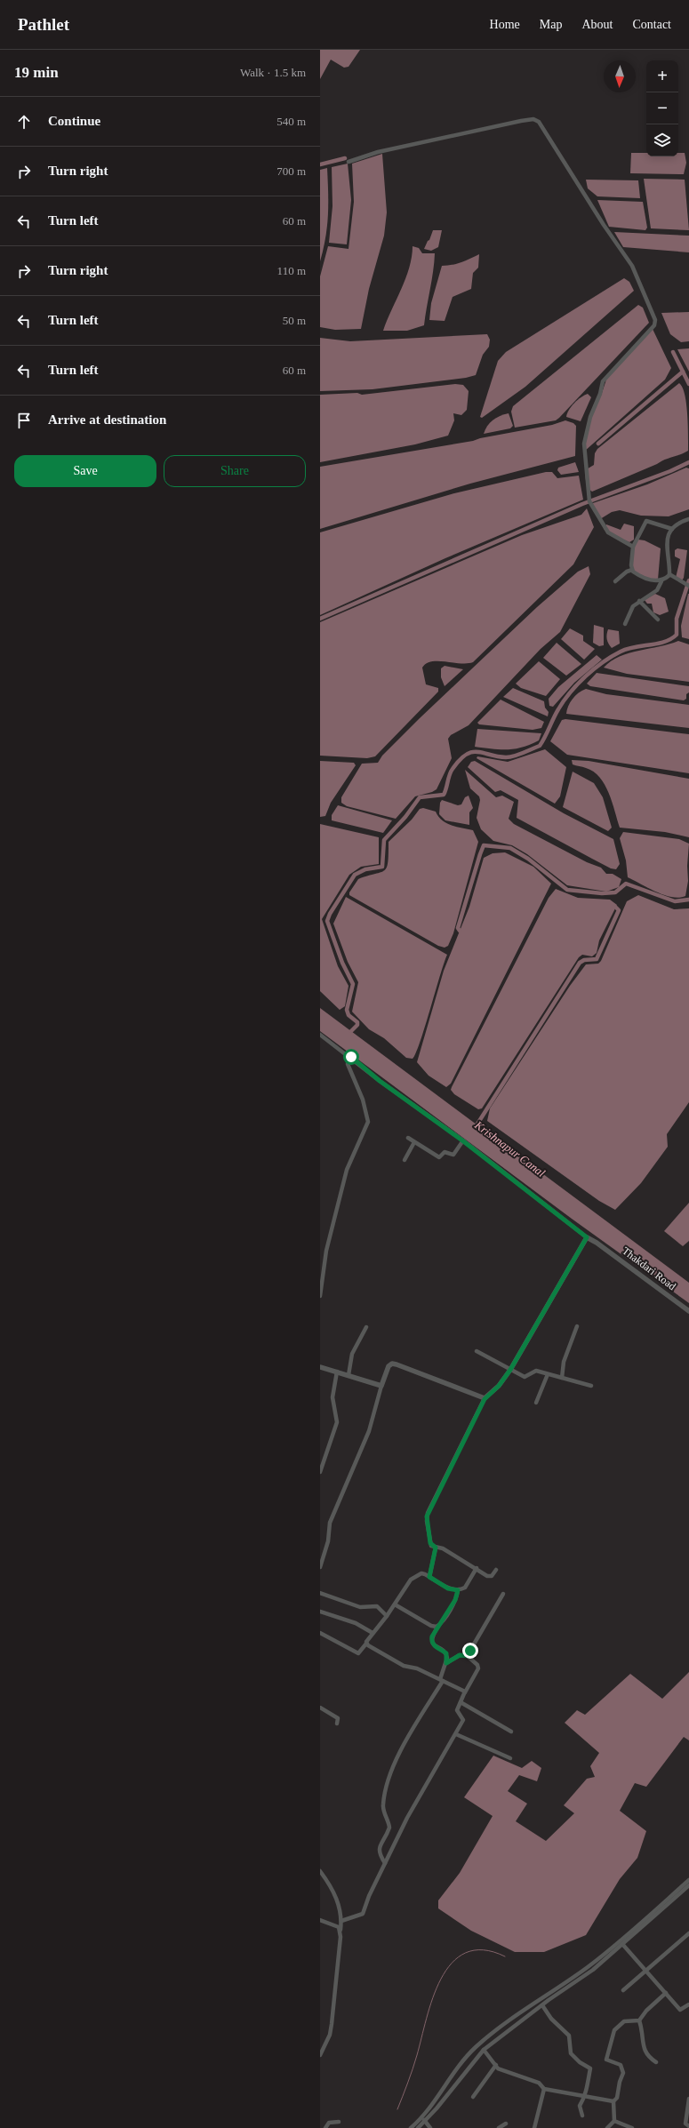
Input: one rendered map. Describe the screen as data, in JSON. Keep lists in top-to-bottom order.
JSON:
{
  "streets": {
    "street": ["Thakdari Road"]
  },
  "water": ["Krishnapur Canal"],
  "north": "bottom",
  "page": {
    "header": "Pathlet",
    "nav": [
      "Home",
      "Map",
      "About",
      "Contact"
    ],
    "heading": ["19 min", "Walk · 1.5 km"],
    "map_buttons": ["+", "−"],
    "list": [
      ["Continue", "540 m"],
      ["Turn right", "700 m"],
      ["Turn left", "60 m"],
      ["Turn right", "110 m"],
      ["Turn left", "50 m"],
      ["Turn left", "60 m"],
      "Arrive at destination"
    ],
    "buttons": ["Save", "Share"]
  }
}
